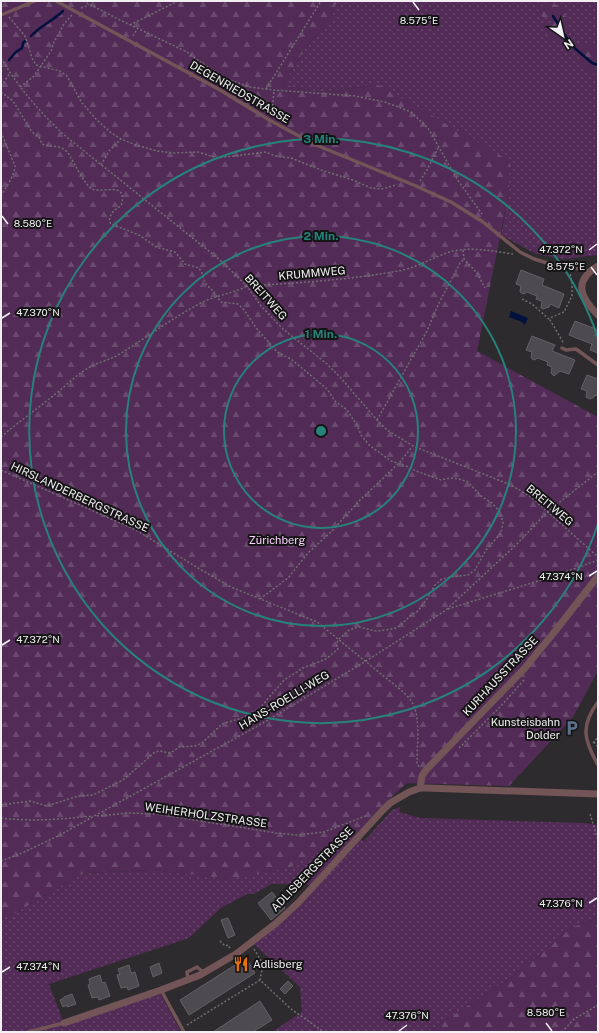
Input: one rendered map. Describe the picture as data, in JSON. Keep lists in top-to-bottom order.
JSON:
{
  "streets": {
    "street": ["KURHAUSSTRASSE", "ADLISBERGSTRASSE"],
    "lane": ["DEGENRIEDSTRASSE"],
    "path": [
      "KRUMMWEG",
      "BREITWEG",
      "HIRSLANDERBERGSTRASSE",
      "HANS-ROELLI-WEG",
      "WEIHERHOLZSTRASSE"
    ]
  },
  "crossings": [
    ["DEGENRIEDSTRASSE", "KRUMMWEG"],
    ["KRUMMWEG", "BREITWEG"],
    ["BREITWEG", "HANS-ROELLI-WEG"],
    ["HIRSLANDERBERGSTRASSE", "KURHAUSSTRASSE"],
    ["HIRSLANDERBERGSTRASSE", "HANS-ROELLI-WEG"],
    ["HANS-ROELLI-WEG", "WEIHERHOLZSTRASSE"],
    ["WEIHERHOLZSTRASSE", "ADLISBERGSTRASSE"]
  ],
  "parks": ["Zürichberg"],
  "places": {
    "parking": ["Kunsteisbahn Dolder"],
    "restaurant": ["Adlisberg"]
  },
  "north": "bottom right",
  "coordinates": [
    "8.575°E",
    "8.580°E",
    "47.372°N",
    "47.370°N",
    "47.374°N",
    "47.376°N"
  ],
  "rings": ["3 Min.", "2 Min.", "1 Min."]
}
